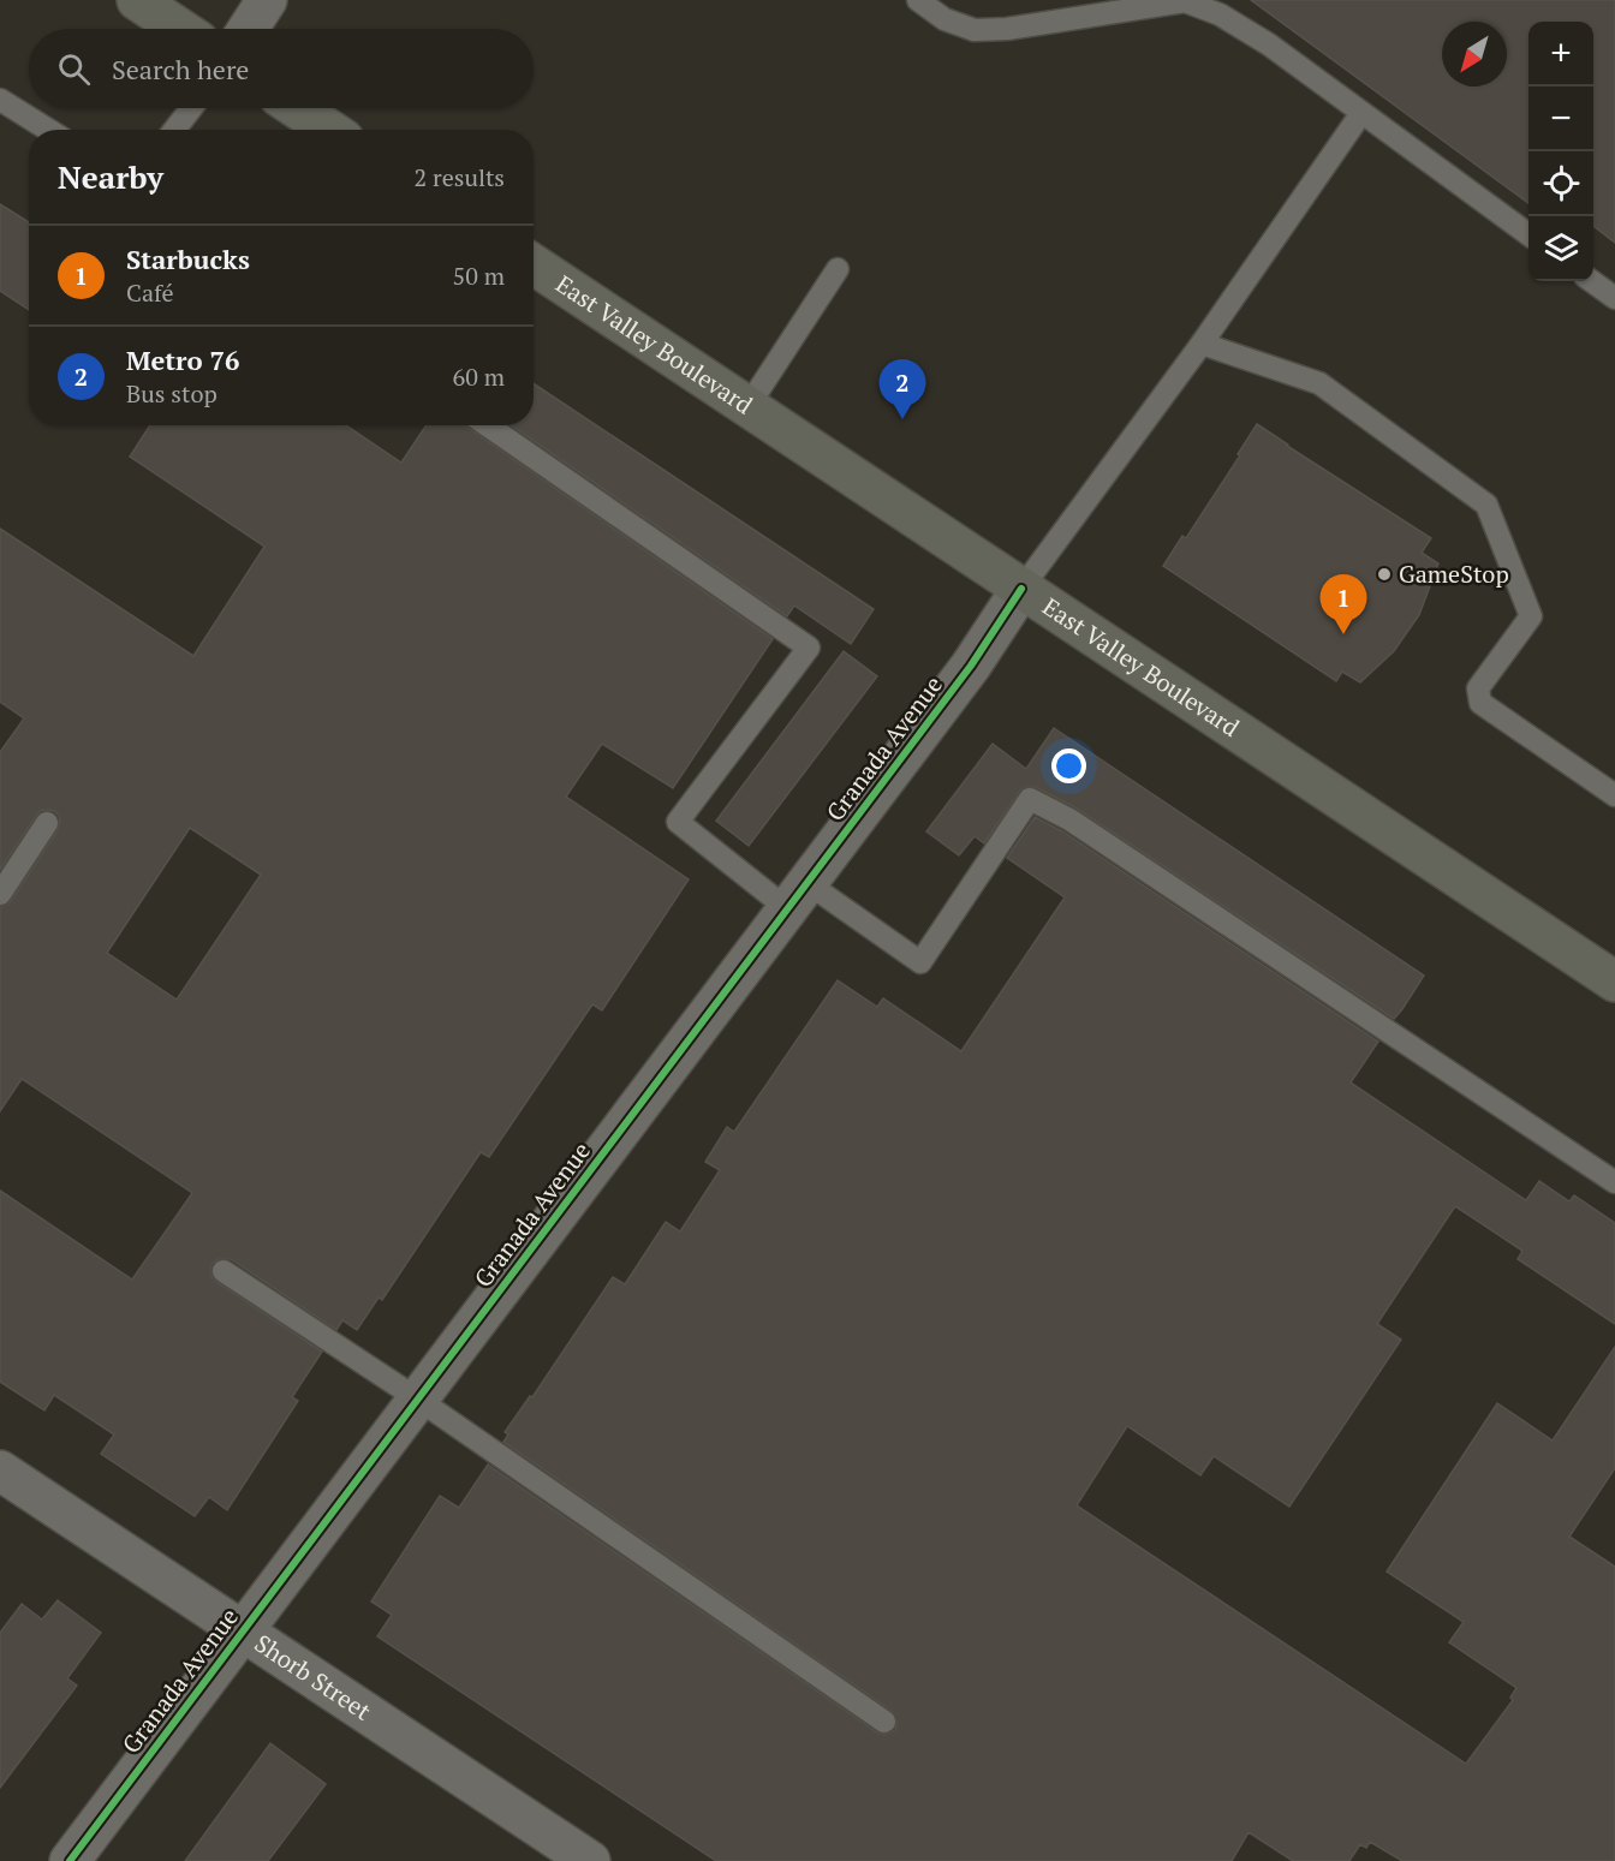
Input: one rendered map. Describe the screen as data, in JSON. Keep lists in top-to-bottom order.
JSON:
{
  "streets": {
    "main road": ["East Valley Boulevard"],
    "street": ["Granada Avenue", "Shorb Street"]
  },
  "crossings": [
    ["East Valley Boulevard", "Granada Avenue"],
    ["Granada Avenue", "Shorb Street"]
  ],
  "places": ["GameStop"],
  "north": "bottom left",
  "page": {
    "map_buttons": ["+", "−"],
    "search": "Search here",
    "heading": ["Nearby", "2 results"],
    "list": [
      {
        "mark": "1",
        "name": "Starbucks",
        "note": "Café",
        "value": "50 m"
      },
      {
        "mark": "2",
        "name": "Metro 76",
        "note": "Bus stop",
        "value": "60 m"
      }
    ],
    "pins": ["2", "1"]
  }
}
